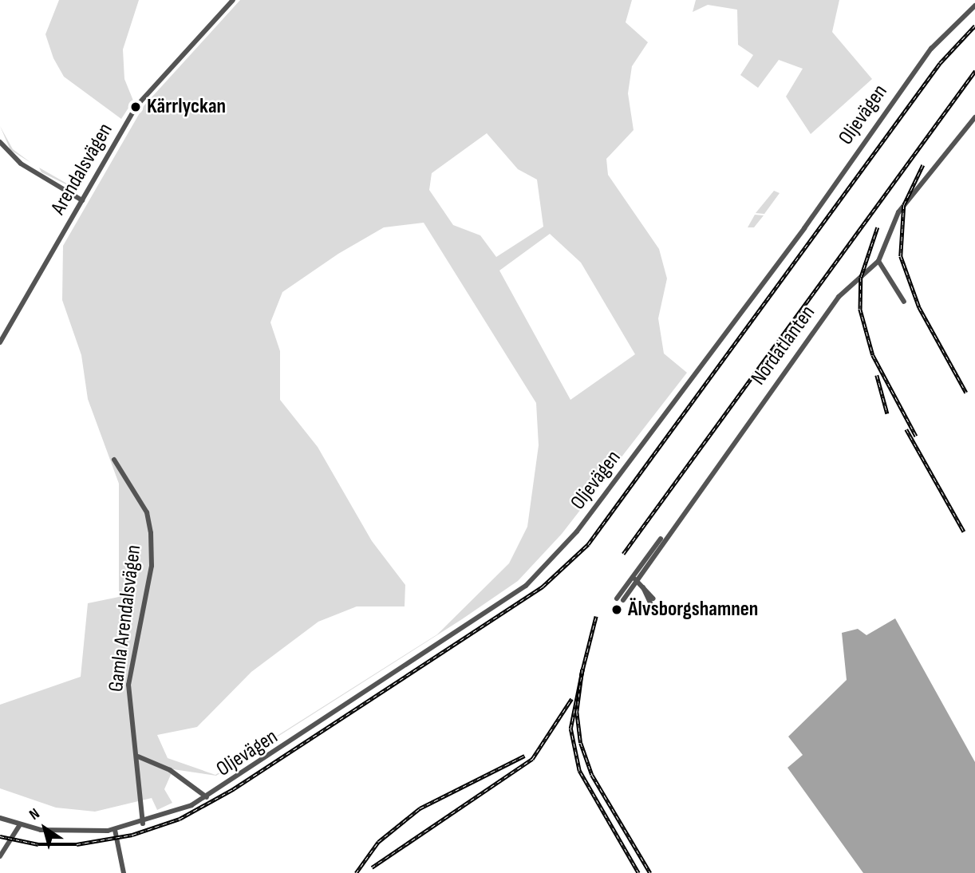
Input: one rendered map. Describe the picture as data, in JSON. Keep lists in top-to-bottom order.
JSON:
{
  "streets": {
    "street": [
      "Oljevägen",
      "Arendalsvägen",
      "Nordatlanten",
      "Gamla Arendalsvägen"
    ]
  },
  "crossings": [
    ["Oljevägen", "Gamla Arendalsvägen"]
  ],
  "places": ["Kärrlyckan", "Älvsborgshamnen"],
  "north": "top left"
}
